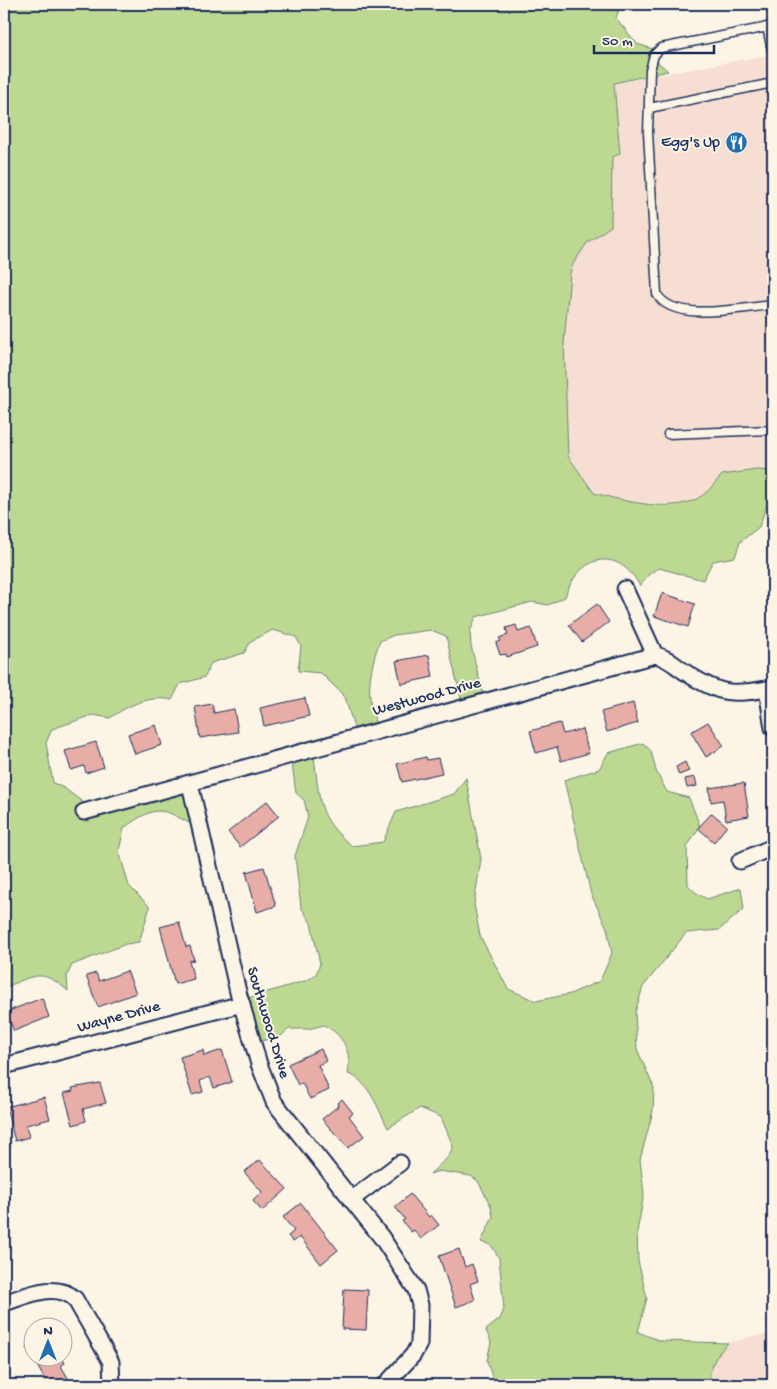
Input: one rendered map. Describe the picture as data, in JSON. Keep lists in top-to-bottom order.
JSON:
{
  "streets": {
    "street": ["Westwood Drive", "Wayne Drive", "Southwood Drive"]
  },
  "crossings": [
    ["Westwood Drive", "Southwood Drive"],
    ["Wayne Drive", "Southwood Drive"]
  ],
  "places": {
    "restaurant": ["Egg's Up"]
  },
  "scale_bar": "50 m",
  "north": "top"
}
